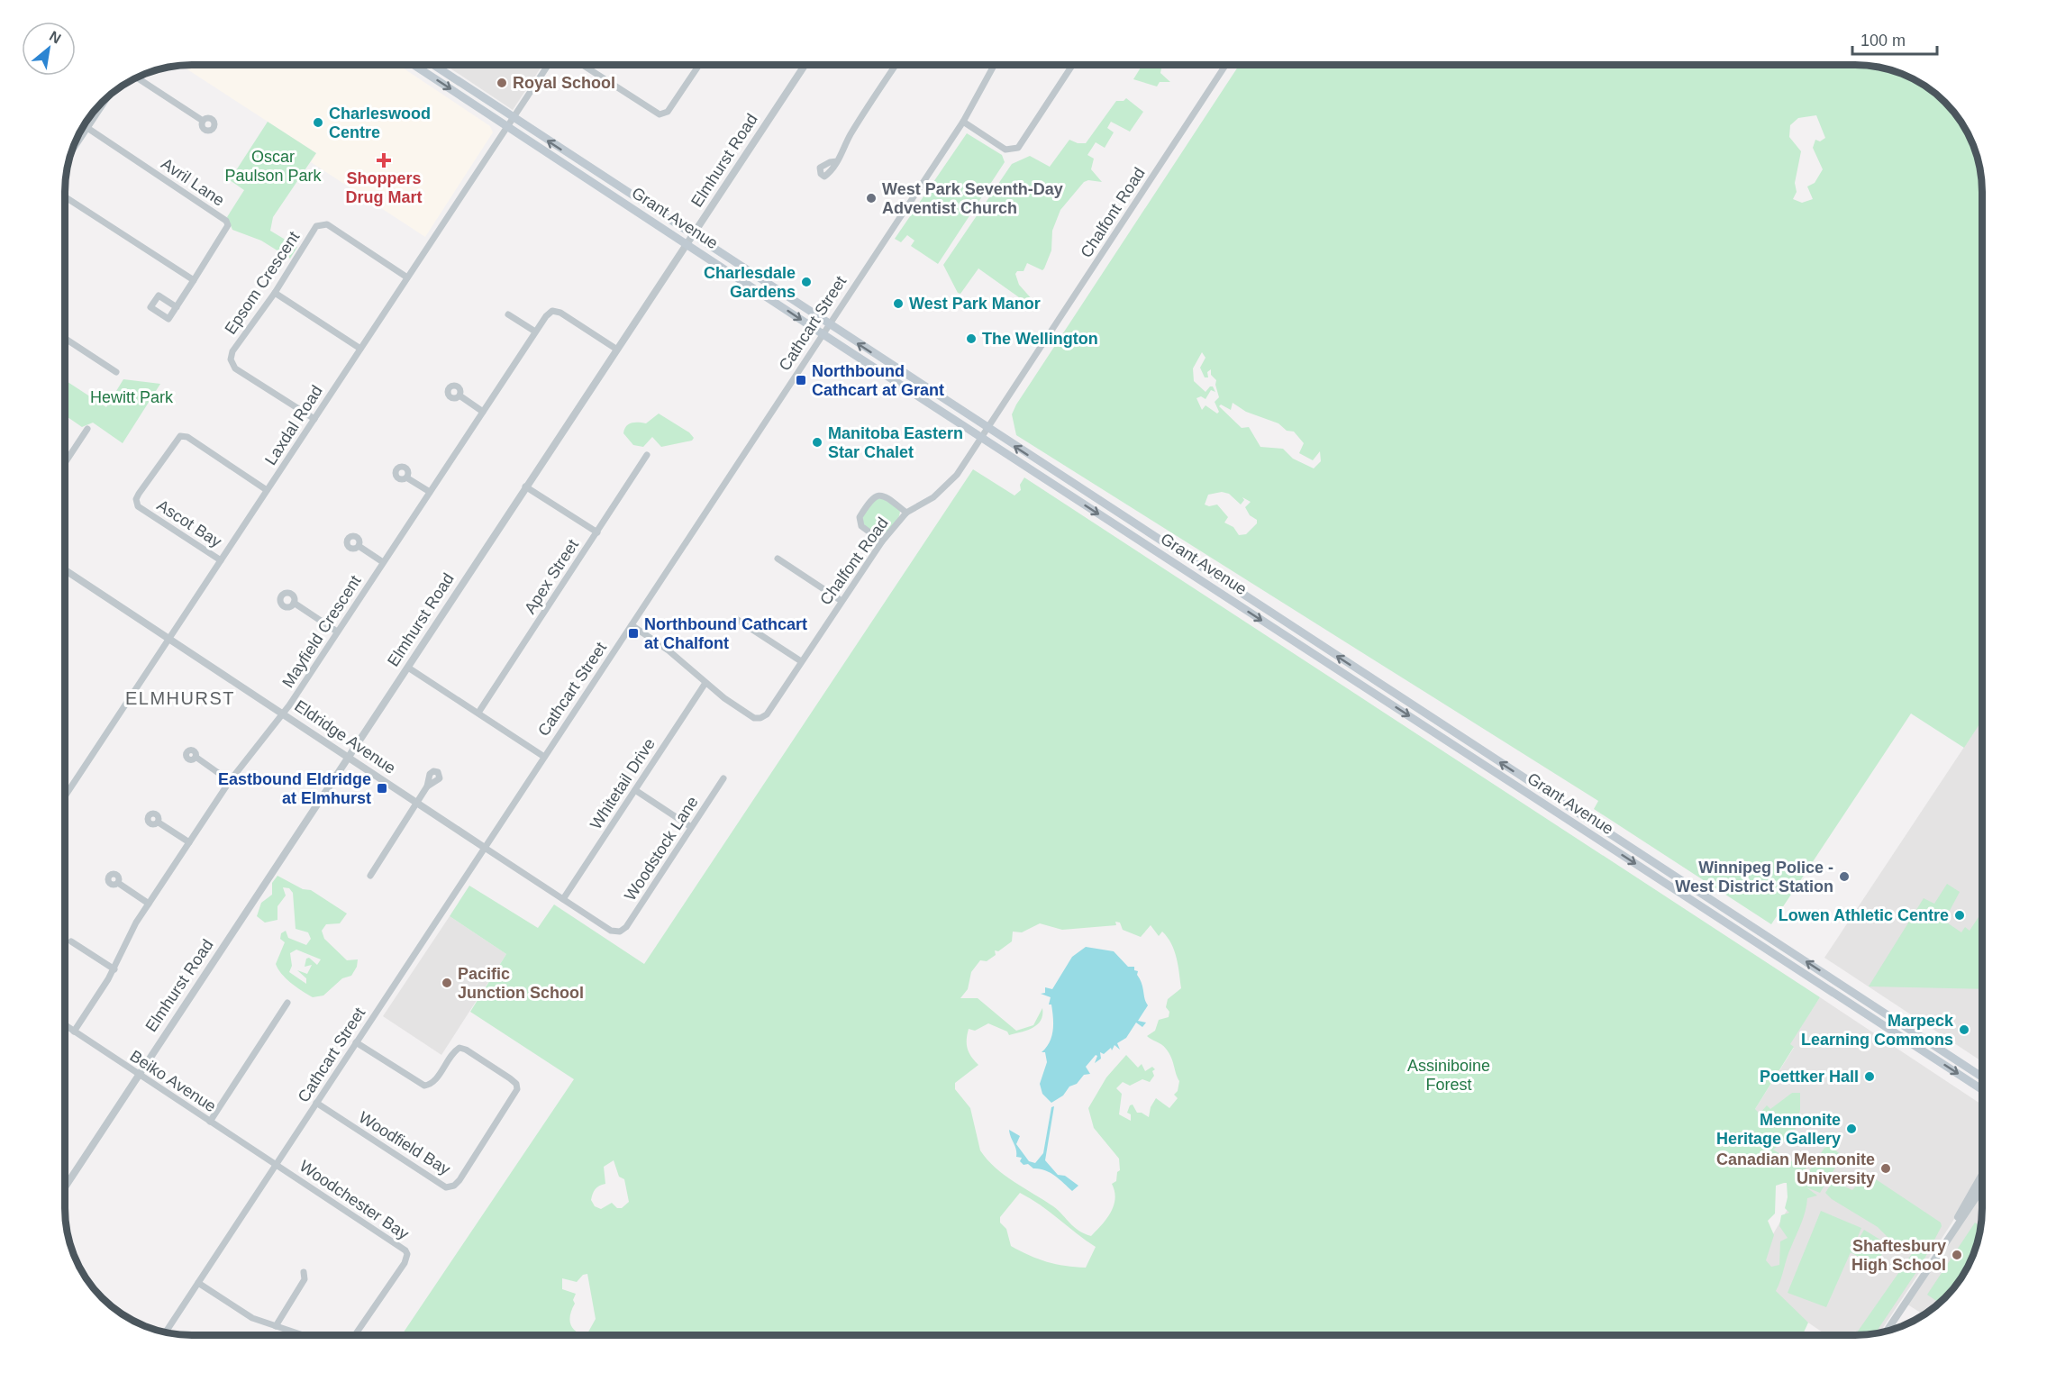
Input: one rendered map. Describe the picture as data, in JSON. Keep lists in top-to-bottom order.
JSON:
{
  "streets": {
    "main road": ["Grant Avenue"],
    "street": [
      "Elmhurst Road",
      "Avril Lane",
      "Chalfont Road",
      "Epsom Crescent",
      "Cathcart Street",
      "Laxdal Road",
      "Ascot Bay",
      "Apex Street",
      "Mayfield Crescent",
      "Eldridge Avenue",
      "Whitetail Drive",
      "Woodstock Lane",
      "Beiko Avenue",
      "Woodfield Bay",
      "Woodchester Bay"
    ]
  },
  "crossings": [
    ["Elmhurst Road", "Grant Avenue"],
    ["Elmhurst Road", "Mayfield Crescent"],
    ["Elmhurst Road", "Eldridge Avenue"],
    ["Elmhurst Road", "Beiko Avenue"],
    ["Chalfont Road", "Grant Avenue"],
    ["Chalfont Road", "Cathcart Street"],
    ["Chalfont Road", "Whitetail Drive"],
    ["Grant Avenue", "Cathcart Street"],
    ["Grant Avenue", "Laxdal Road"],
    ["Epsom Crescent", "Laxdal Road"],
    ["Cathcart Street", "Eldridge Avenue"],
    ["Cathcart Street", "Beiko Avenue"],
    ["Cathcart Street", "Woodfield Bay"],
    ["Cathcart Street", "Woodchester Bay"],
    ["Laxdal Road", "Ascot Bay"],
    ["Laxdal Road", "Eldridge Avenue"],
    ["Mayfield Crescent", "Eldridge Avenue"],
    ["Mayfield Crescent", "Beiko Avenue"],
    ["Eldridge Avenue", "Whitetail Drive"],
    ["Eldridge Avenue", "Woodstock Lane"],
    ["Beiko Avenue", "Woodchester Bay"]
  ],
  "districts": ["ELMHURST"],
  "parks": ["Oscar Paulson Park", "Hewitt Park", "Assiniboine Forest"],
  "places": {
    "other": [
      "Royal School",
      "Charleswood Centre",
      "West Park Seventh-Day Adventist Church",
      "Charlesdale Gardens",
      "West Park Manor",
      "The Wellington",
      "Manitoba Eastern Star Chalet",
      "Winnipeg Police - West District Station",
      "Lowen Athletic Centre",
      "Pacific Junction School",
      "Marpeck Learning Commons",
      "Poettker Hall",
      "Mennonite Heritage Gallery",
      "Canadian Mennonite University",
      "Shaftesbury High School"
    ],
    "health": ["Shoppers Drug Mart"],
    "transit": ["Northbound Cathcart at Grant", "Northbound Cathcart at Chalfont", "Eastbound Eldridge at Elmhurst"]
  },
  "scale_bar": "100 m",
  "north": "top right"
}
